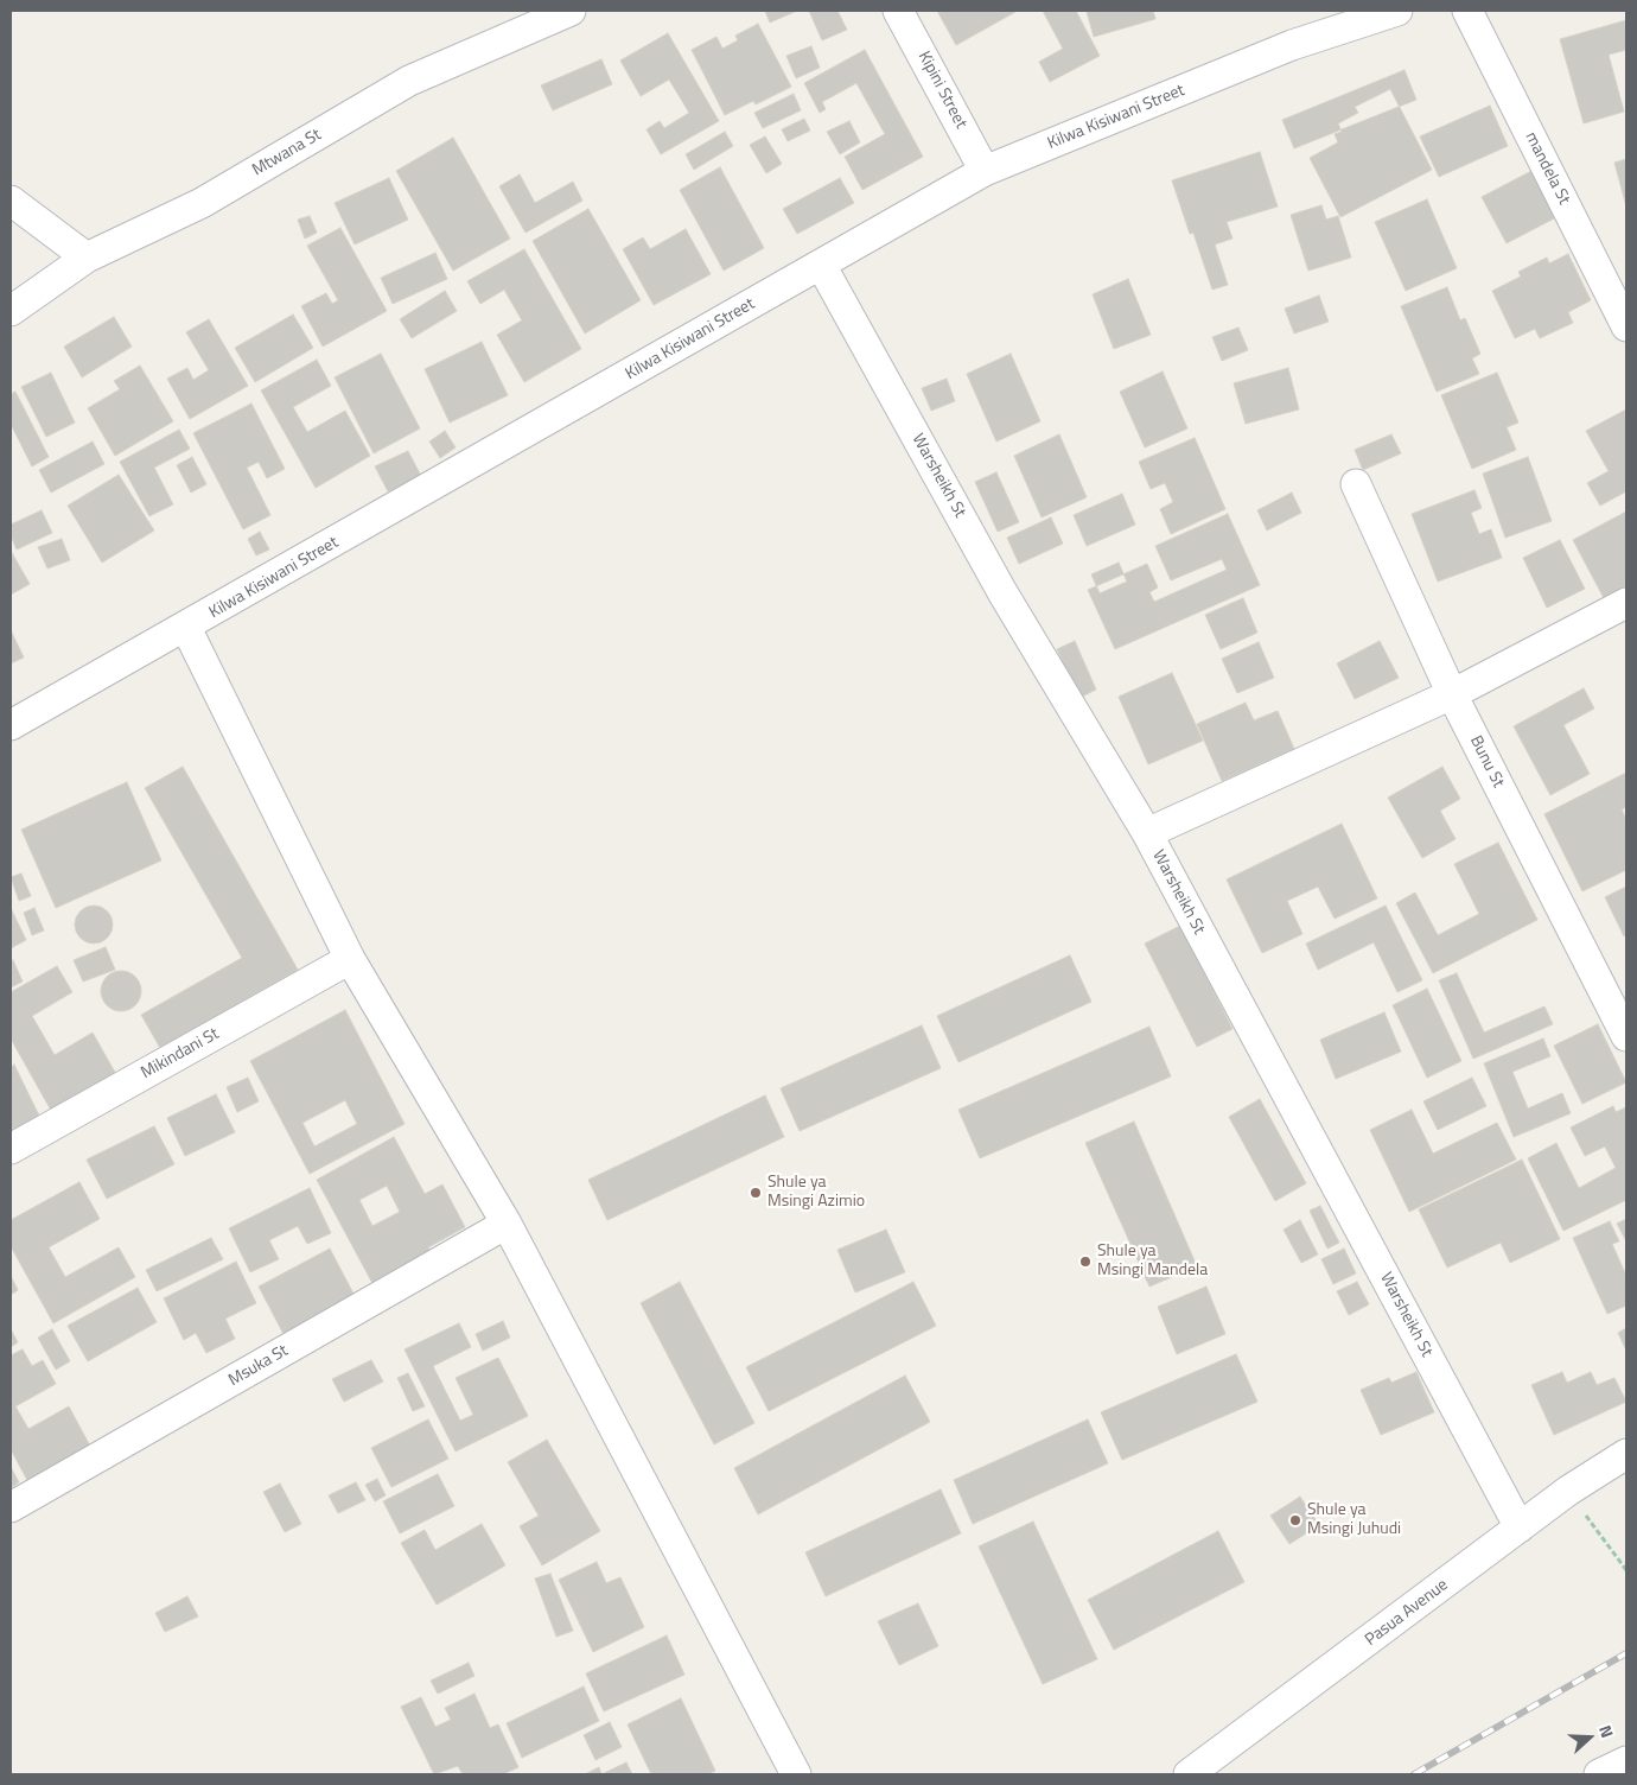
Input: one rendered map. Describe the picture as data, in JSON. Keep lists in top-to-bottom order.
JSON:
{
  "streets": {
    "street": [
      "Kipini Street",
      "Kilwa Kisiwani Street",
      "Mtwana St",
      "mandela St",
      "Warsheikh St",
      "Bunu St",
      "Mikindani St",
      "Msuka St",
      "Pasua Avenue"
    ]
  },
  "crossings": [
    ["Kipini Street", "Kilwa Kisiwani Street"],
    ["Kilwa Kisiwani Street", "Warsheikh St"],
    ["Warsheikh St", "Pasua Avenue"]
  ],
  "places": ["Shule ya Msingi Azimio", "Shule ya Msingi Mandela", "Shule ya Msingi Juhudi"],
  "north": "right"
}
